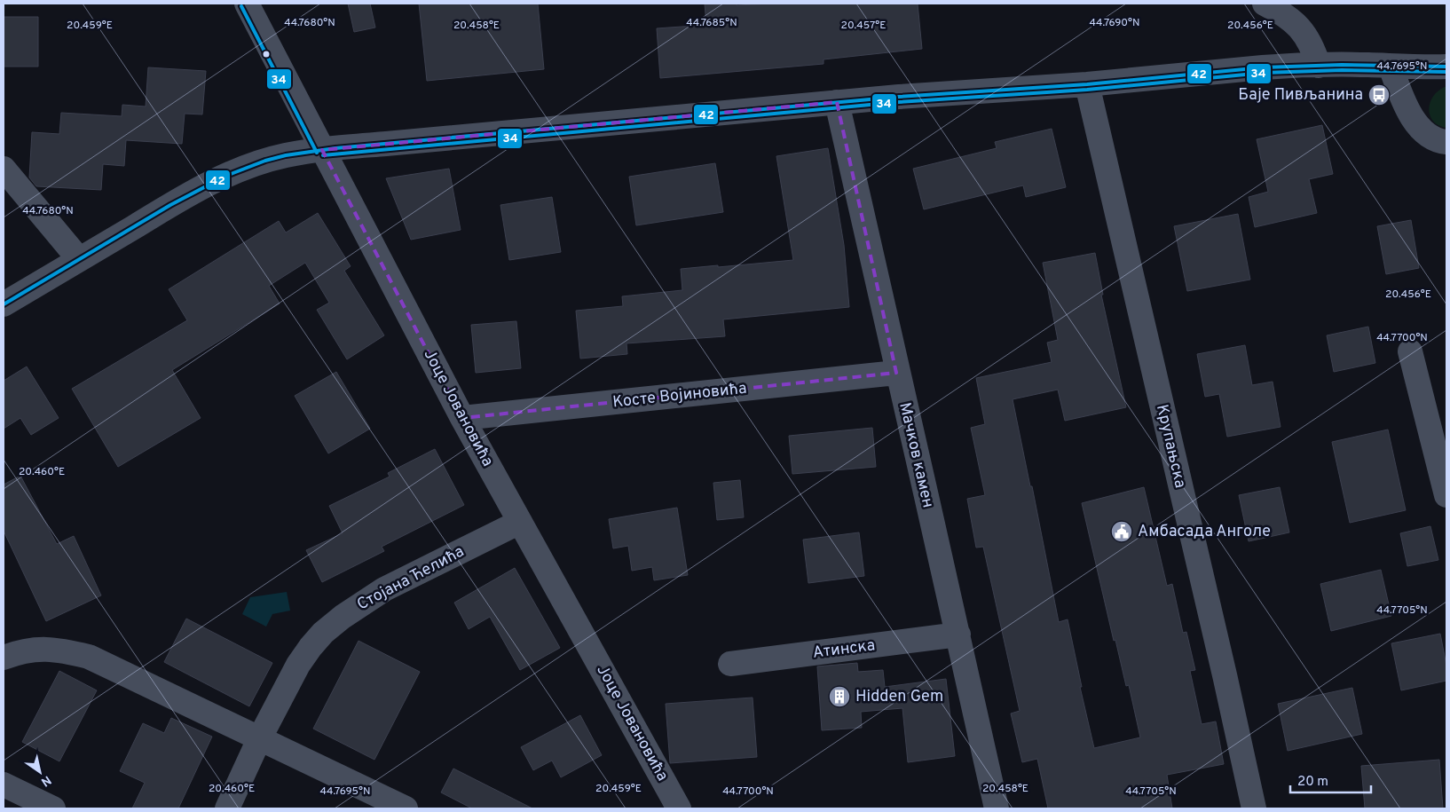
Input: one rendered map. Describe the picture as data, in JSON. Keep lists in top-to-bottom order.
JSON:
{
  "streets": {
    "street": [
      "Косте Војиновића",
      "Јоце Јовановића",
      "Крупањска",
      "Мачков камен",
      "Стојана Ћелића",
      "Атинска"
    ]
  },
  "crossings": [
    ["Косте Војиновића", "Јоце Јовановића"],
    ["Косте Војиновића", "Мачков камен"],
    ["Јоце Јовановића", "Стојана Ћелића"],
    ["Мачков камен", "Атинска"]
  ],
  "places": {
    "bus stop": ["Баје Пивљанина"],
    "public building": ["Амбасада Анголе"],
    "building": ["Hidden Gem"]
  },
  "lines": ["transit line 34", "transit line 42"],
  "scale_bar": "20 m",
  "north": "bottom right",
  "coordinates": [
    "44.7680°N",
    "44.7685°N",
    "44.7690°N",
    "20.459°E",
    "20.458°E",
    "20.457°E",
    "20.456°E",
    "44.7695°N",
    "44.7700°N",
    "20.460°E",
    "44.7705°N"
  ]
}
